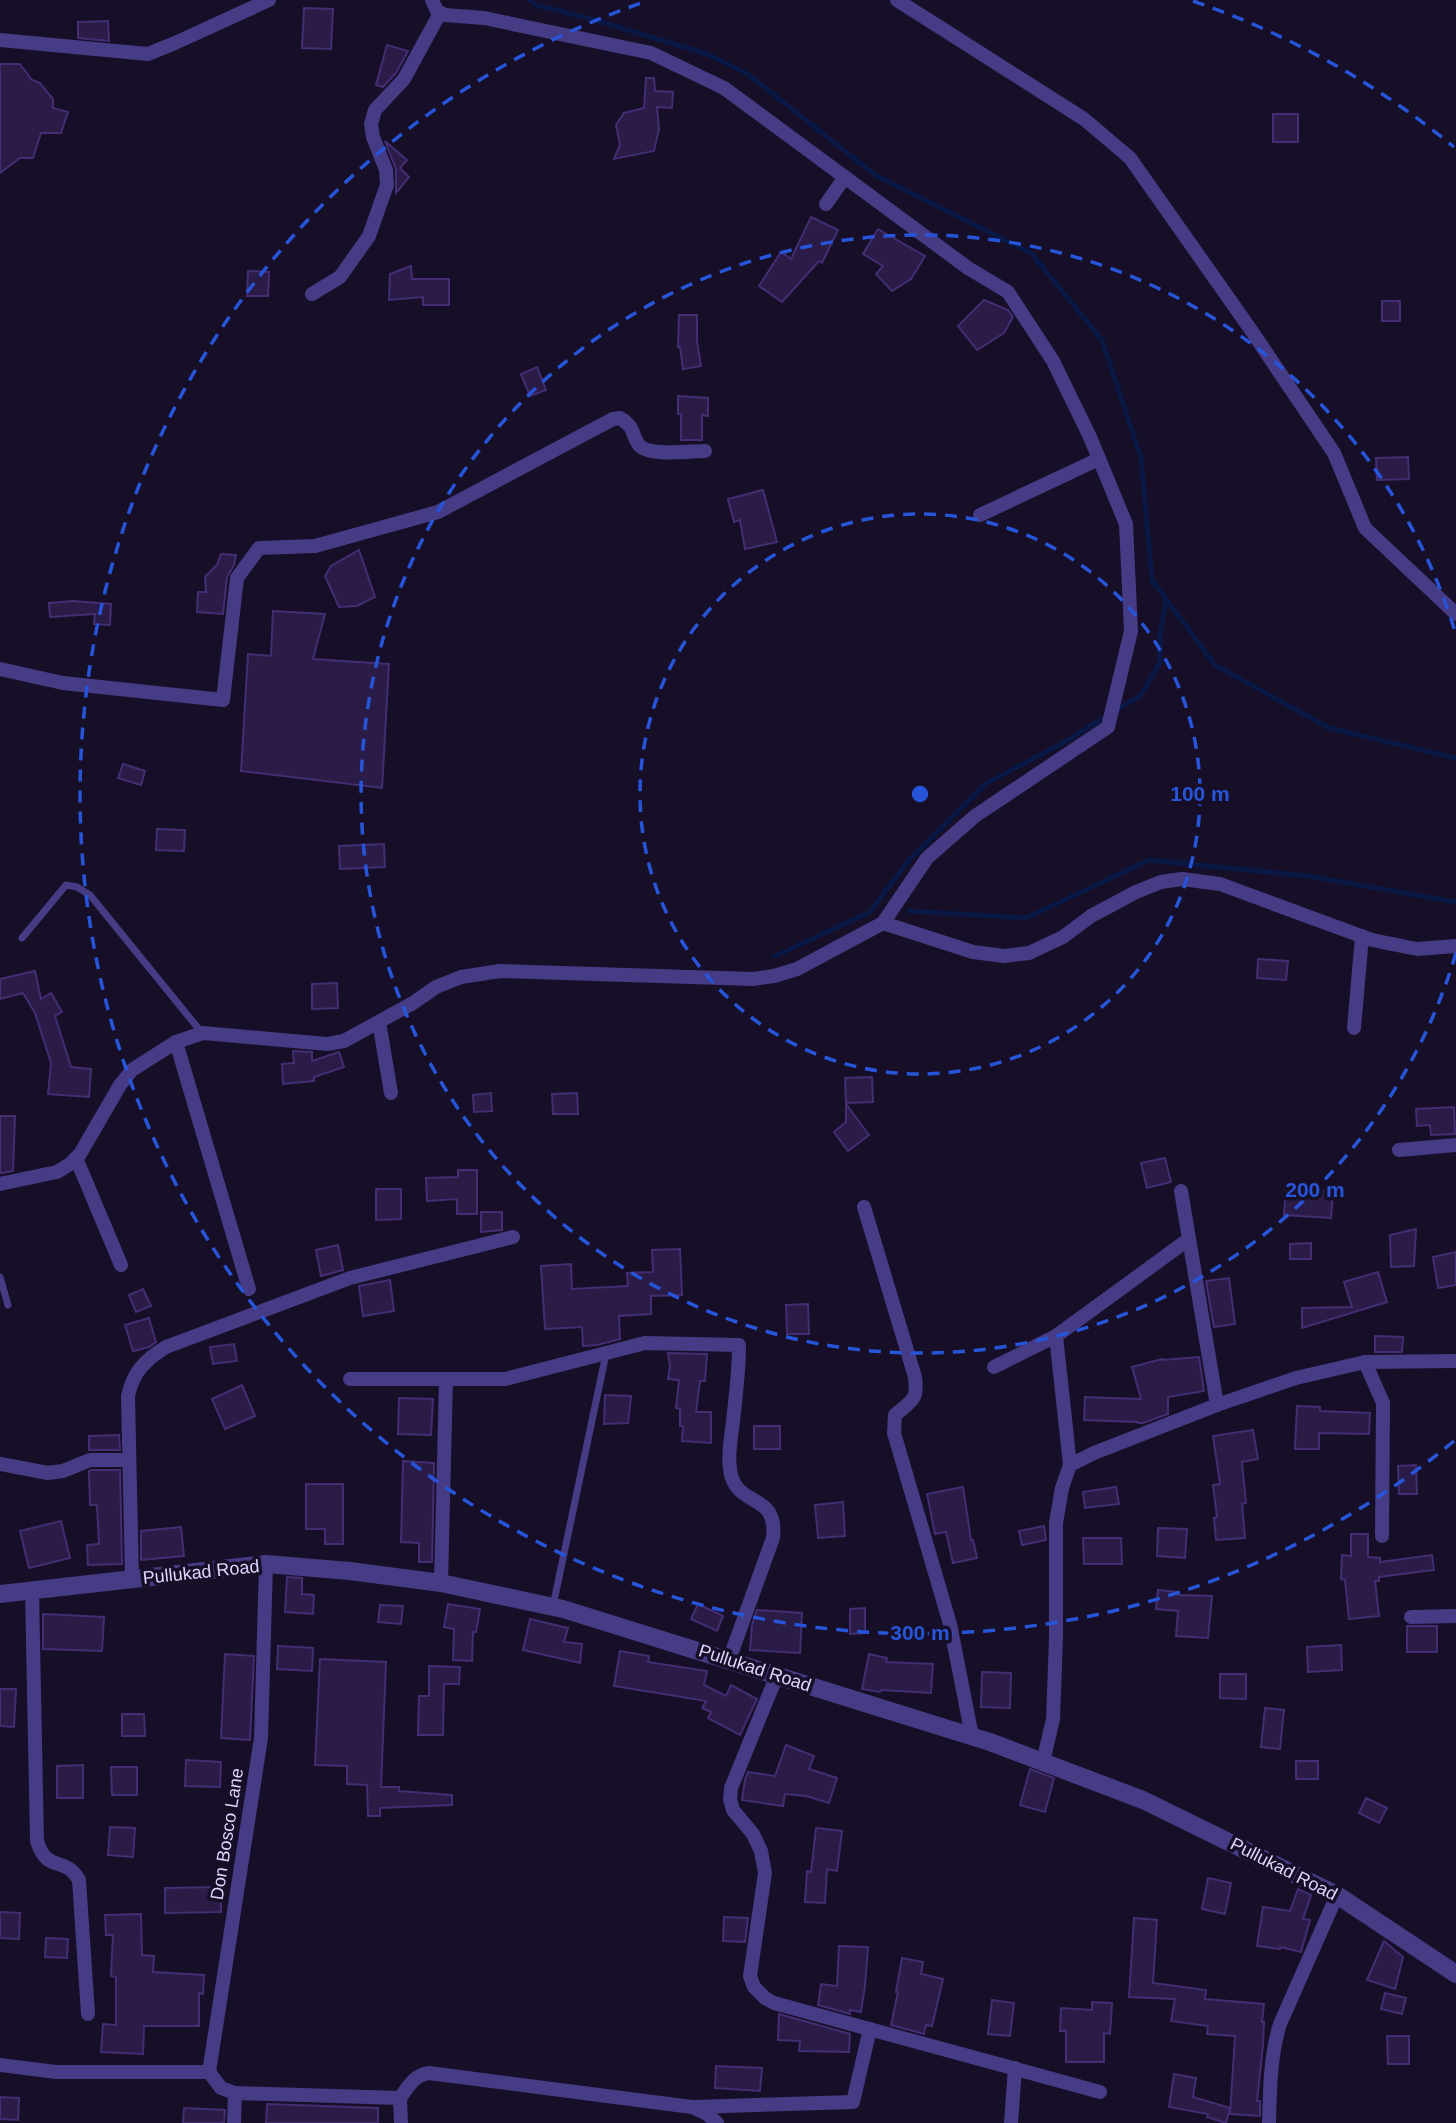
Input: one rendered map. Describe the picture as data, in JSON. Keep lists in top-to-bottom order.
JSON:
{
  "streets": {
    "street": ["Pullukad Road", "Don Bosco Lane"]
  },
  "crossings": [
    ["Pullukad Road", "Don Bosco Lane"]
  ],
  "rings": ["100 m", "200 m", "300 m"]
}
